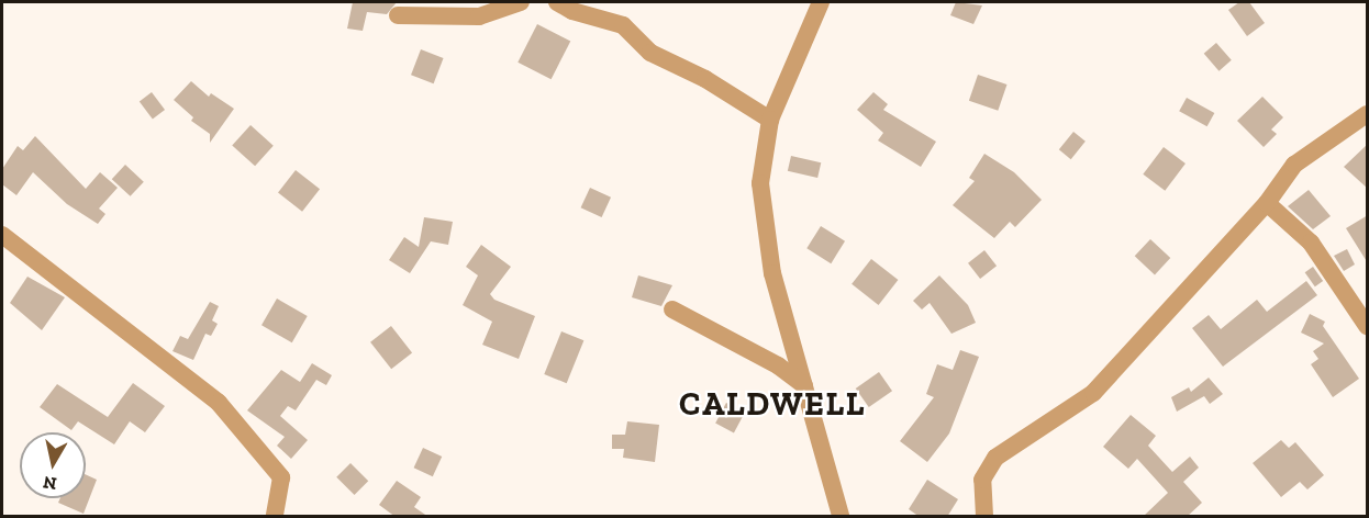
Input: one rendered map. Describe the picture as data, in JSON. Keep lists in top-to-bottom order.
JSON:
{
  "districts": ["CALDWELL"],
  "north": "bottom"
}
